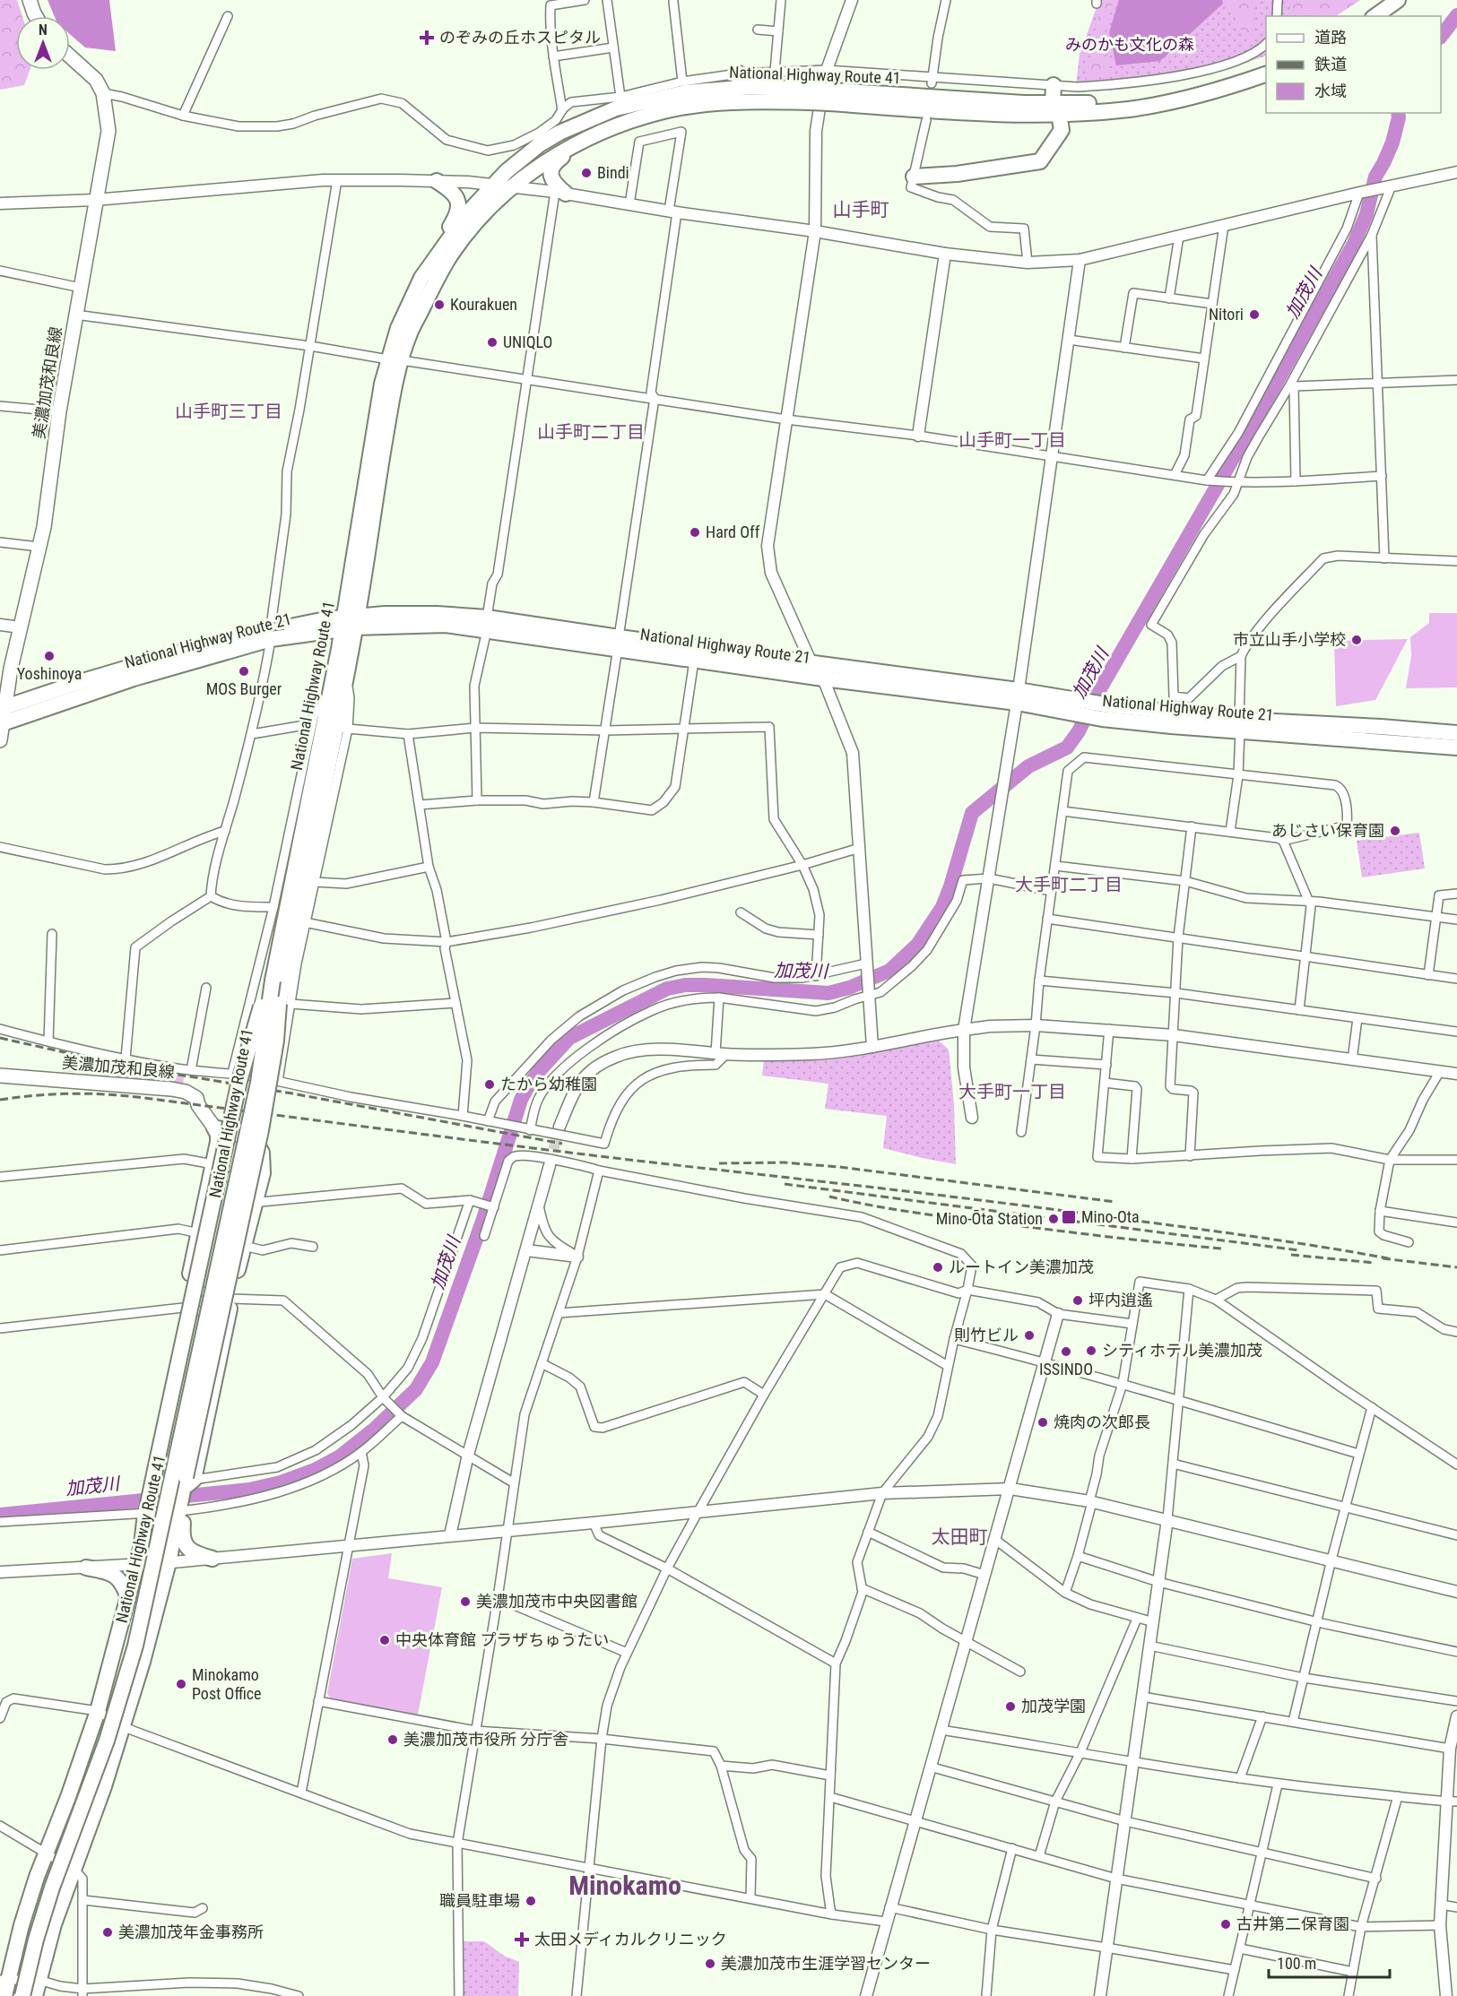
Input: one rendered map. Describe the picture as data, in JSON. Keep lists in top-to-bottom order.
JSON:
{
  "streets": {
    "highway": ["National Highway Route 41", "National Highway Route 21"],
    "main road": ["美濃加茂和良線"]
  },
  "crossings": [
    ["National Highway Route 41", "National Highway Route 21"],
    ["美濃加茂和良線", "National Highway Route 21"]
  ],
  "districts": [
    "山手町",
    "山手町三丁目",
    "山手町二丁目",
    "山手町一丁目",
    "大手町二丁目",
    "大手町一丁目",
    "太田町",
    "Minokamo"
  ],
  "water": ["加茂川"],
  "parks": ["みのかも文化の森"],
  "places": {
    "health": ["のぞみの丘ホスピタル", "太田メディカルクリニック"],
    "other": [
      "Bindi",
      "Kourakuen",
      "Nitori",
      "UNIQLO",
      "Hard Off",
      "市立山手小学校",
      "Yoshinoya",
      "MOS Burger",
      "あじさい保育園",
      "たから幼稚園",
      "Mino-Ōta Station",
      "ルートイン美濃加茂",
      "坪内逍遙",
      "則竹ビル",
      "シティホテル美濃加茂",
      "ISSINDO",
      "焼肉の次郎長",
      "美濃加茂市中央図書館",
      "中央体育館 プラザちゅうたい",
      "Minokamo Post Office",
      "加茂学園",
      "美濃加茂市役所 分庁舎",
      "職員駐車場",
      "古井第二保育園",
      "美濃加茂年金事務所",
      "美濃加茂市生涯学習センター"
    ],
    "transit": ["Mino-Ota"]
  },
  "legend": ["道路", "鉄道", "水域"],
  "scale_bar": "100 m",
  "north": "top"
}
